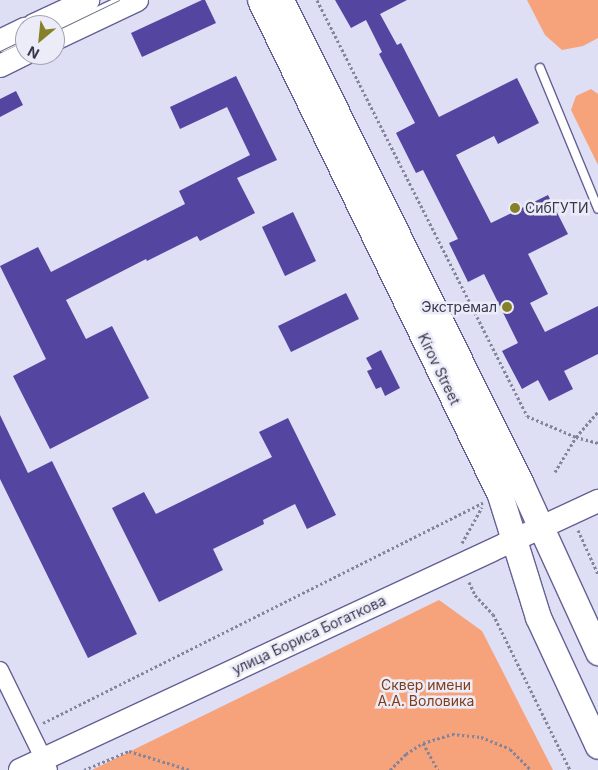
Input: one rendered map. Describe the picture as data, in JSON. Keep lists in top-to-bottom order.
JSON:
{
  "streets": {
    "main road": ["Kirov Street", "улица Бориса Богаткова"]
  },
  "crossings": [
    ["Kirov Street", "улица Бориса Богаткова"]
  ],
  "parks": ["Cквер имени А.А. Воловика"],
  "places": ["СибГУТИ", "Экстремал"],
  "north": "bottom left"
}
